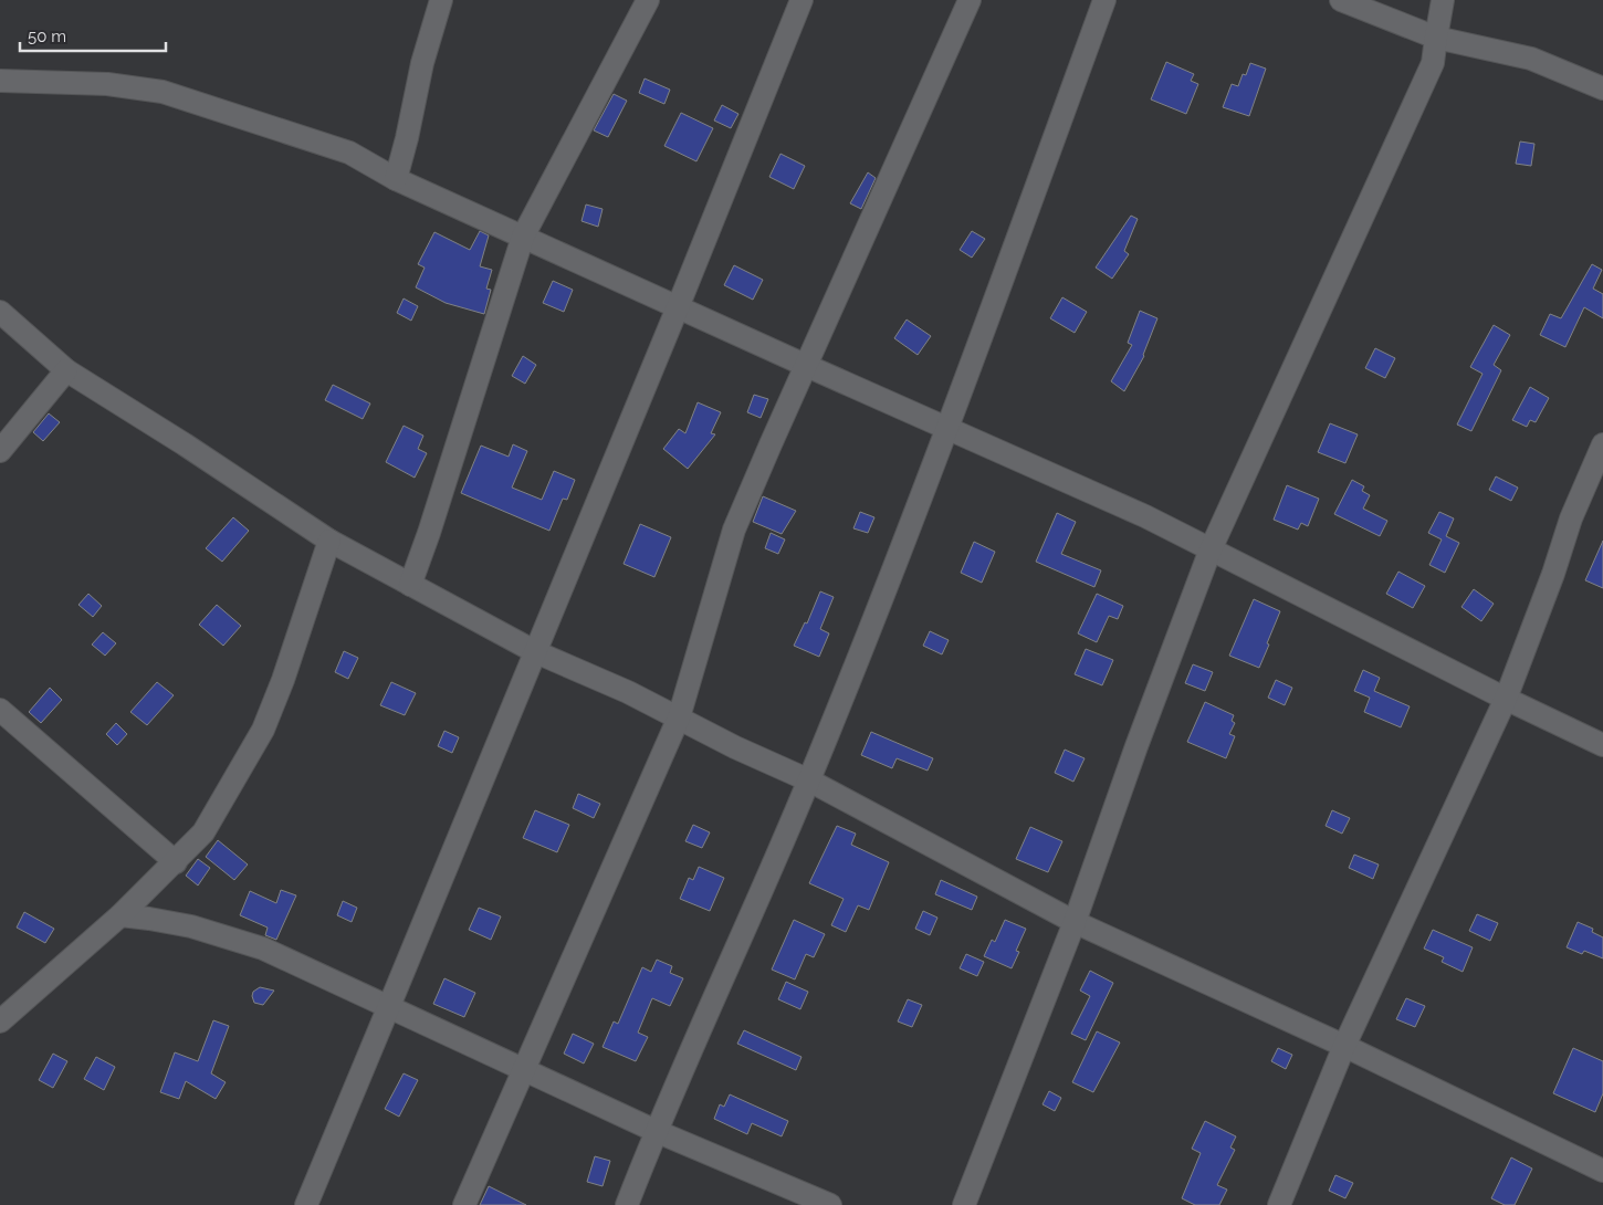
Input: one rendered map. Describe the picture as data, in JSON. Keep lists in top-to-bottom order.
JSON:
{
  "scale_bar": "50 m"
}
